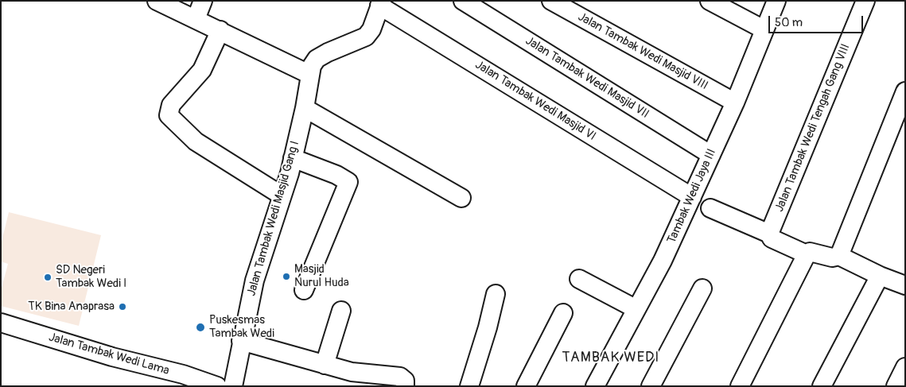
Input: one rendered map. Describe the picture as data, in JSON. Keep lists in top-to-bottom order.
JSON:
{
  "streets": {
    "street": [
      "Jalan Tambak Wedi Masjid VIII",
      "Jalan Tambak Wedi Masjid VII",
      "Jalan Tambak Wedi Masjid VI",
      "Jalan Tambak Wedi Tengah Gang VIII",
      "Tambak Wedi Jaya III",
      "Jalan Tambak Wedi Masjid Gang I",
      "Jalan Tambak Wedi Lama"
    ]
  },
  "crossings": [
    ["Jalan Tambak Wedi Masjid VIII", "Tambak Wedi Jaya III"],
    ["Jalan Tambak Wedi Masjid VII", "Tambak Wedi Jaya III"],
    ["Jalan Tambak Wedi Masjid VI", "Tambak Wedi Jaya III"],
    ["Jalan Tambak Wedi Masjid VI", "Jalan Tambak Wedi Masjid Gang I"]
  ],
  "districts": ["TAMBAK WEDI"],
  "places": [
    "Masjid Nurul Huda",
    "SD Negeri Tambak Wedi I",
    "TK Bina Anaprasa",
    "Puskesmas Tambak Wedi"
  ],
  "scale_bar": "50 m"
}
